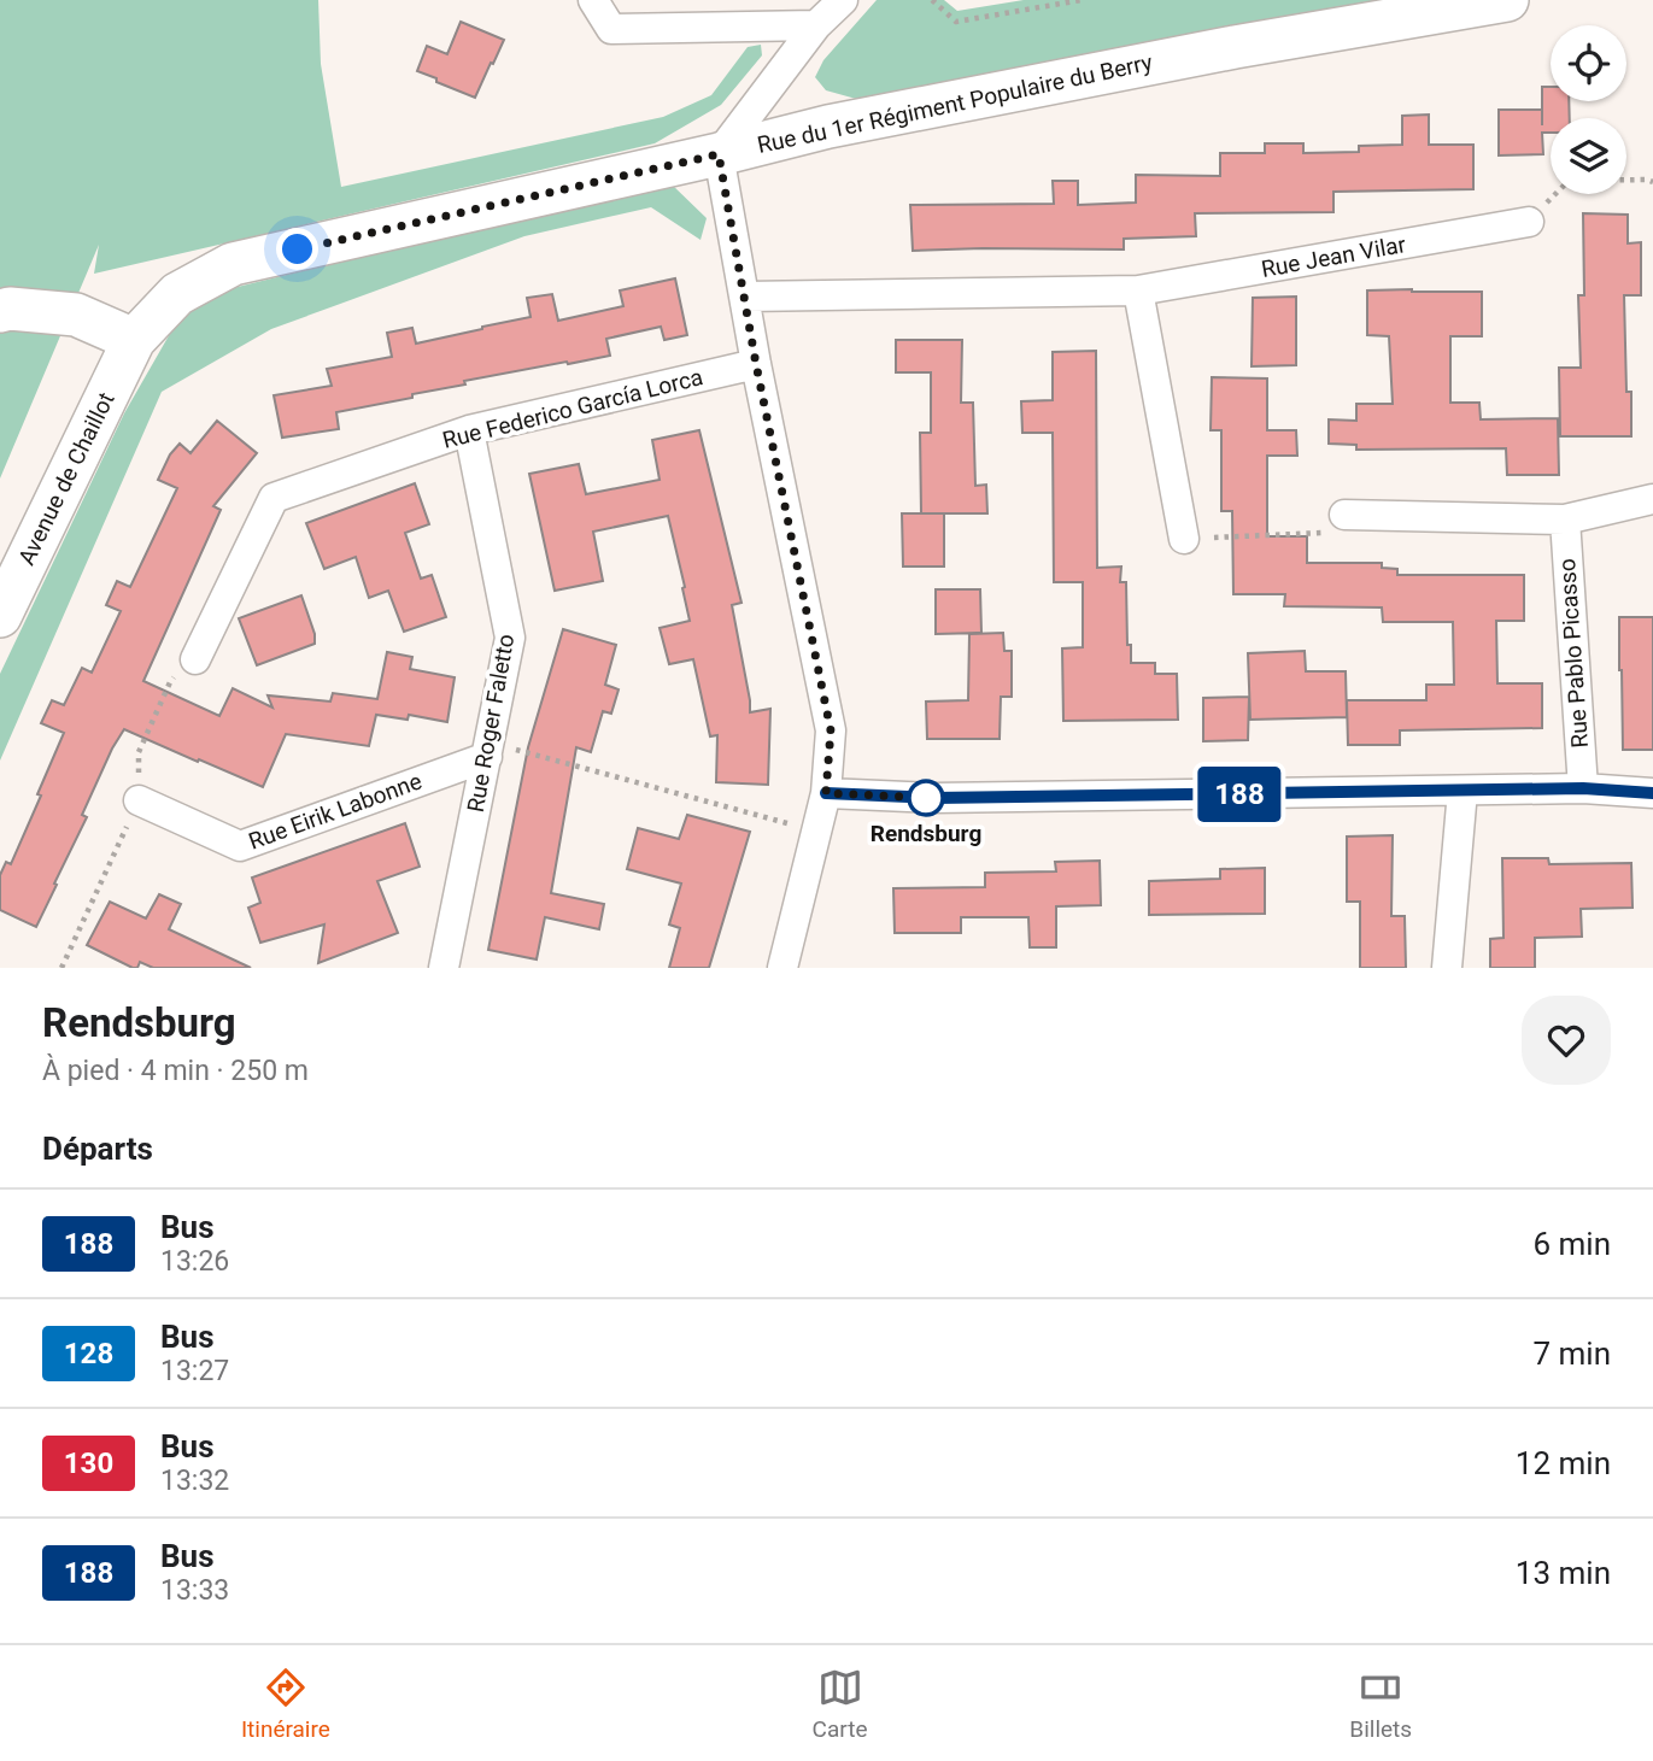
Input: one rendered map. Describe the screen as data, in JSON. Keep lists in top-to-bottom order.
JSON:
{
  "streets": {
    "main road": ["Rue du 1er Régiment Populaire du Berry", "Avenue de Chaillot"],
    "street": [
      "Rue Jean Vilar",
      "Rue Federico García Lorca",
      "Rue Pablo Picasso",
      "Rue Roger Faletto",
      "Rue Eirik Labonne"
    ]
  },
  "crossings": [
    ["Rue du 1er Régiment Populaire du Berry", "Avenue de Chaillot"],
    ["Rue Federico García Lorca", "Rue Roger Faletto"],
    ["Rue Roger Faletto", "Rue Eirik Labonne"]
  ],
  "places": ["Rendsburg"],
  "lines": ["bus line 188"],
  "page": {
    "on_map": "188",
    "heading": [
      ["Rendsburg", "À pied · 4 min · 250 m"],
      "Départs"
    ],
    "list": [
      {
        "mark": "188",
        "name": "Bus",
        "note": "13:26",
        "value": "6 min"
      },
      {
        "mark": "128",
        "name": "Bus",
        "note": "13:27",
        "value": "7 min"
      },
      {
        "mark": "130",
        "name": "Bus",
        "note": "13:32",
        "value": "12 min"
      },
      {
        "mark": "188",
        "name": "Bus",
        "note": "13:33",
        "value": "13 min"
      }
    ],
    "tabs": ["Itinéraire", "Carte", "Billets"]
  }
}
